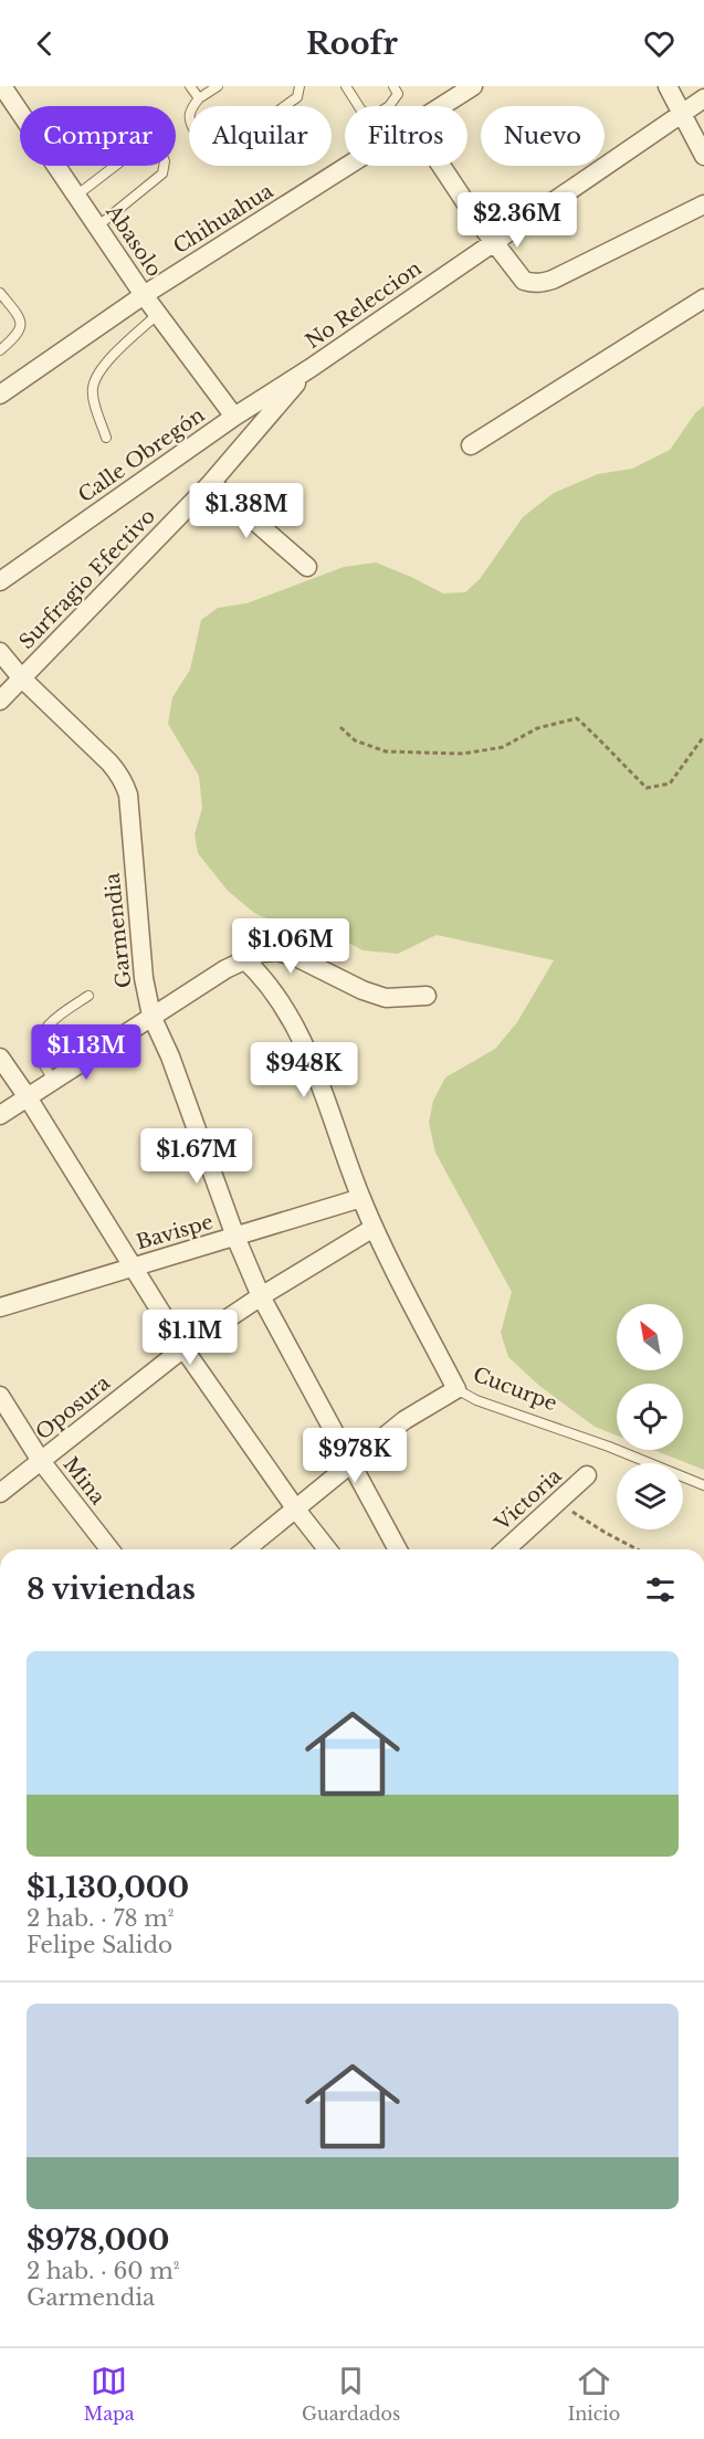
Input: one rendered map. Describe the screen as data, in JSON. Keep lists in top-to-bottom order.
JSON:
{
  "streets": {
    "street": [
      "Chihuahua",
      "Abasolo",
      "No Releccion",
      "Calle Obregón",
      "Surfragio Efectivo",
      "Garmendia",
      "Bavispe",
      "Cucurpe",
      "Oposura",
      "Mina",
      "Victoria"
    ]
  },
  "crossings": [
    ["Chihuahua", "Abasolo"],
    ["Abasolo", "Calle Obregón"],
    ["No Releccion", "Calle Obregón"],
    ["No Releccion", "Surfragio Efectivo"],
    ["Calle Obregón", "Surfragio Efectivo"],
    ["Surfragio Efectivo", "Garmendia"],
    ["Garmendia", "Bavispe"],
    ["Garmendia", "Cucurpe"],
    ["Garmendia", "Oposura"],
    ["Oposura", "Mina"]
  ],
  "north": "top left",
  "page": {
    "header": "Roofr",
    "chip": [
      "Comprar",
      "Alquilar",
      "Filtros",
      "Nuevo"
    ],
    "price": [
      "$2.36M",
      "$1.38M",
      "$1.06M",
      "$1.13M",
      "$948K",
      "$1.67M",
      "$1.1M",
      "$978K"
    ],
    "heading": "8 viviendas",
    "list": [
      {
        "name": "$1,130,000",
        "note": "2 hab. · 78 m² · Felipe Salido"
      },
      {
        "name": "$978,000",
        "note": "2 hab. · 60 m² · Garmendia"
      }
    ],
    "tabs": ["Mapa", "Guardados", "Inicio"]
  }
}
